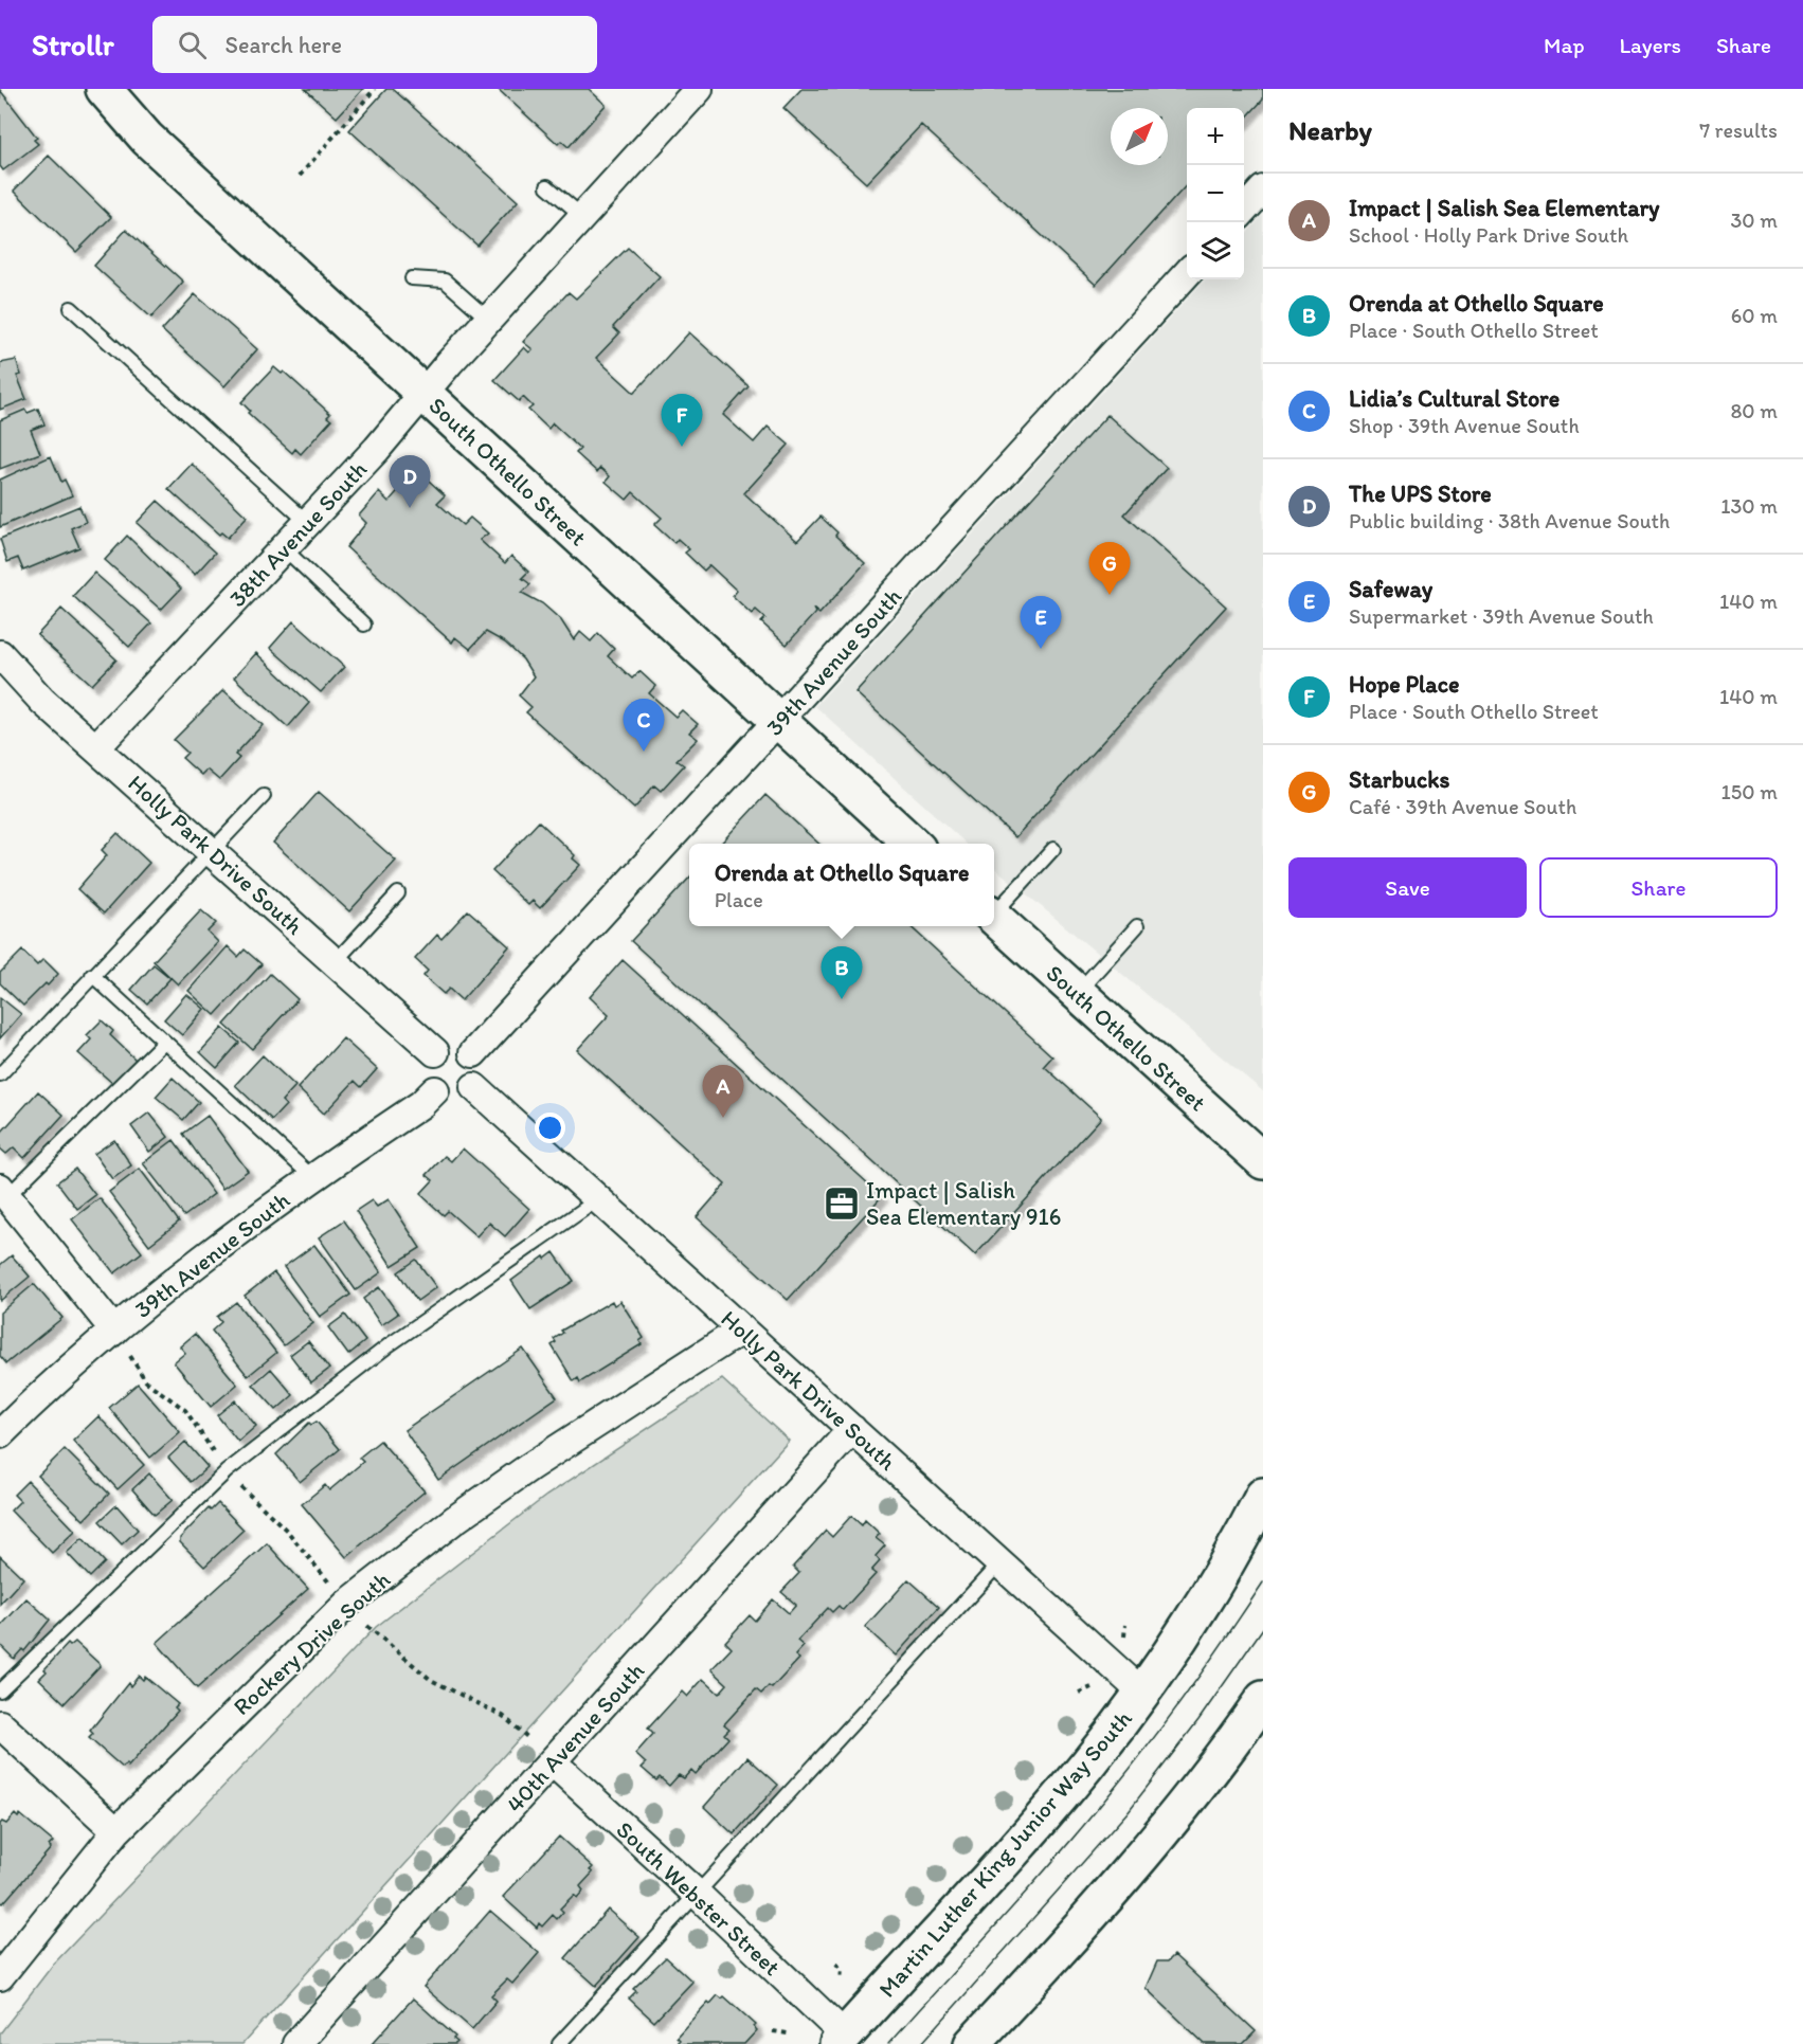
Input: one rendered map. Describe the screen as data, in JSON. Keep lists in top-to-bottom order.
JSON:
{
  "streets": {
    "street": [
      "South Othello Street",
      "38th Avenue South",
      "39th Avenue South",
      "Holly Park Drive South",
      "Rockery Drive South",
      "40th Avenue South",
      "Martin Luther King Junior Way South",
      "South Webster Street"
    ]
  },
  "crossings": [
    ["South Othello Street", "38th Avenue South"],
    ["South Othello Street", "39th Avenue South"],
    ["38th Avenue South", "Holly Park Drive South"],
    ["39th Avenue South", "Holly Park Drive South"],
    ["Holly Park Drive South", "Rockery Drive South"],
    ["Holly Park Drive South", "40th Avenue South"],
    ["Holly Park Drive South", "Martin Luther King Junior Way South"],
    ["40th Avenue South", "South Webster Street"],
    ["Martin Luther King Junior Way South", "South Webster Street"]
  ],
  "places": {
    "office": ["Impact | Salish Sea Elementary 916"]
  },
  "north": "top right",
  "page": {
    "header": "Strollr",
    "search": "Search here",
    "nav": ["Map", "Layers", "Share"],
    "heading": ["Nearby", "7 results"],
    "map_buttons": ["+", "−"],
    "list": [
      {
        "mark": "A",
        "name": "Impact | Salish Sea Elementary",
        "note": "School · Holly Park Drive South",
        "value": "30 m"
      },
      {
        "mark": "B",
        "name": "Orenda at Othello Square",
        "note": "Place · South Othello Street",
        "value": "60 m"
      },
      {
        "mark": "C",
        "name": "Lidia’s Cultural Store",
        "note": "Shop · 39th Avenue South",
        "value": "80 m"
      },
      {
        "mark": "D",
        "name": "The UPS Store",
        "note": "Public building · 38th Avenue South",
        "value": "130 m"
      },
      {
        "mark": "E",
        "name": "Safeway",
        "note": "Supermarket · 39th Avenue South",
        "value": "140 m"
      },
      {
        "mark": "F",
        "name": "Hope Place",
        "note": "Place · South Othello Street",
        "value": "140 m"
      },
      {
        "mark": "G",
        "name": "Starbucks",
        "note": "Café · 39th Avenue South",
        "value": "150 m"
      }
    ],
    "pins": [
      "F",
      "D",
      "G",
      "E",
      "C",
      "B",
      "A"
    ],
    "buttons": ["Save", "Share"],
    "popup": ["Orenda at Othello Square", "Place"]
  }
}
